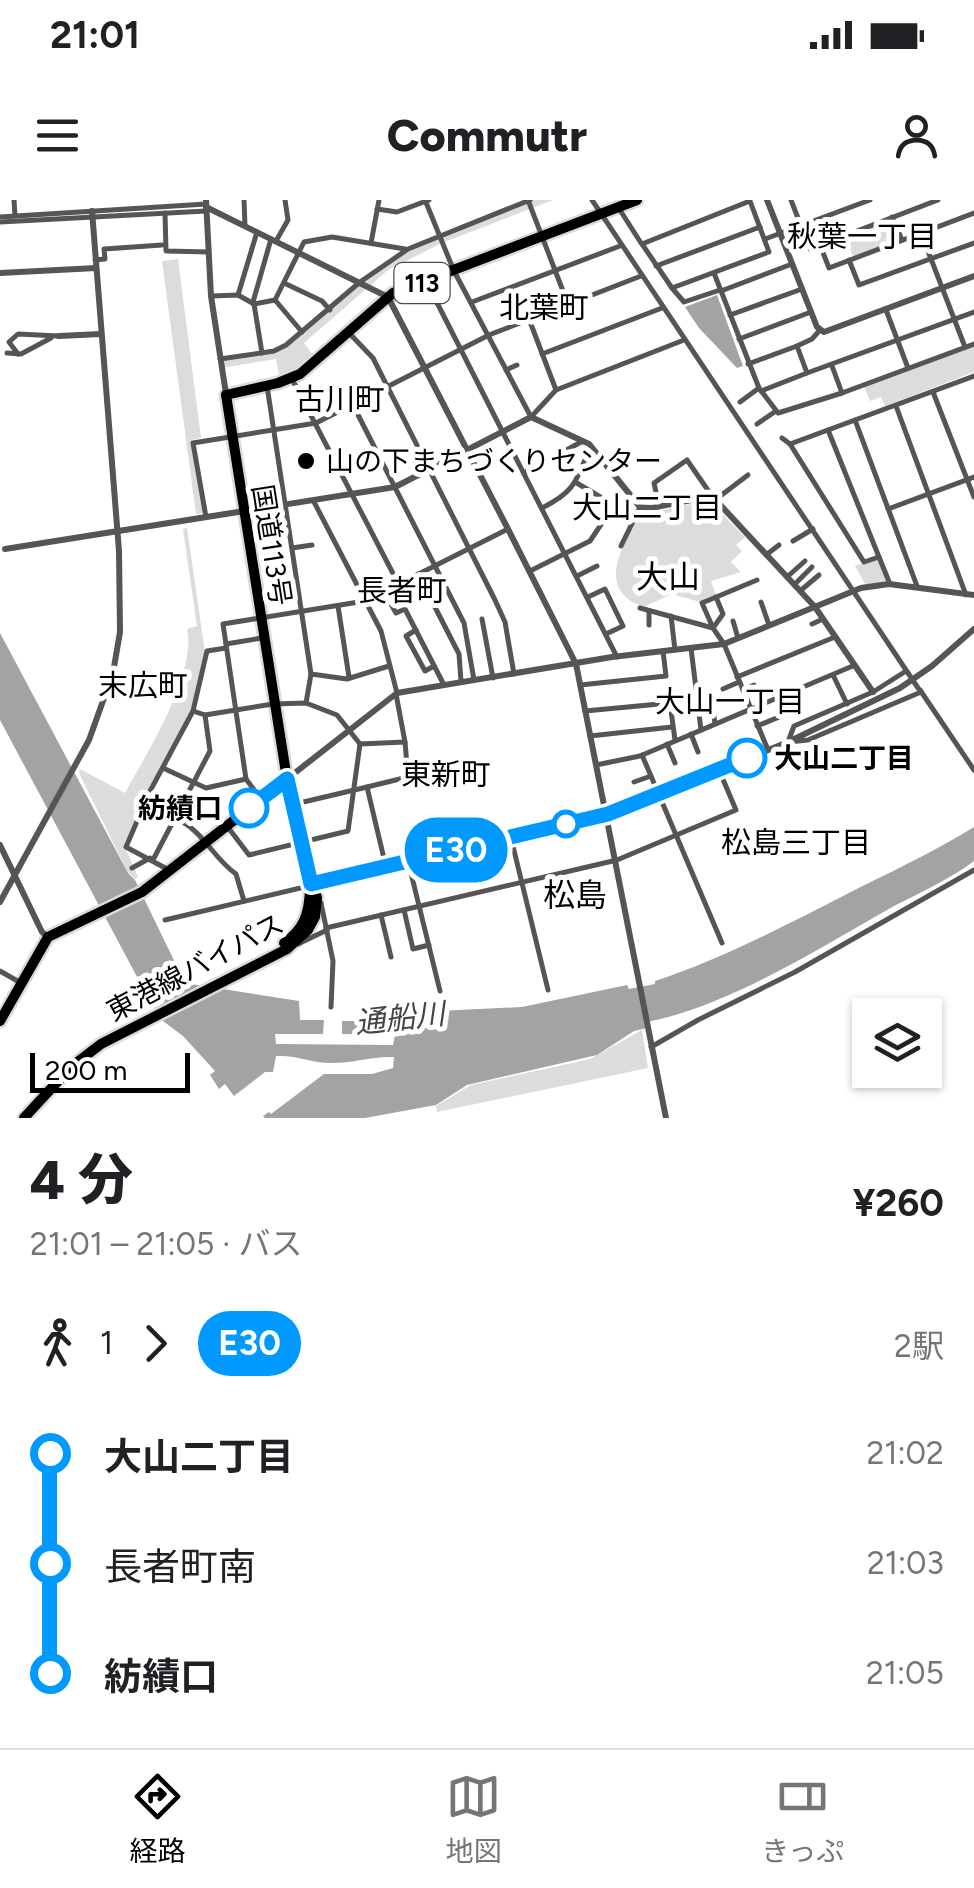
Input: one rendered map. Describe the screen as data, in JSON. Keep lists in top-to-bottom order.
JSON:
{
  "streets": {
    "highway": ["113", "国道113号", "東港線バイパス"]
  },
  "crossings": [
    ["113", "国道113号"]
  ],
  "districts": [
    "秋葉一丁目",
    "北葉町",
    "古川町",
    "大山二丁目",
    "大山",
    "長者町",
    "末広町",
    "大山一丁目",
    "東新町",
    "松島三丁目",
    "松島"
  ],
  "water": ["通船川"],
  "places": ["山の下まちづくりセンター", "大山二丁目", "紡績口"],
  "lines": ["bus line E30"],
  "scale_bar": "200 m",
  "page": {
    "status": "21:01",
    "header": "Commutr",
    "on_map": "E30",
    "scale": "200 m",
    "heading": ["4 分", "21:01 – 21:05 · バス", "¥260"],
    "legs": ["1", "E30", "2駅"],
    "list": [
      {
        "name": "大山二丁目",
        "value": "21:02"
      },
      {
        "name": "長者町南",
        "value": "21:03"
      },
      {
        "name": "紡績口",
        "value": "21:05"
      }
    ],
    "tabs": ["経路", "地図", "きっぷ"]
  }
}
